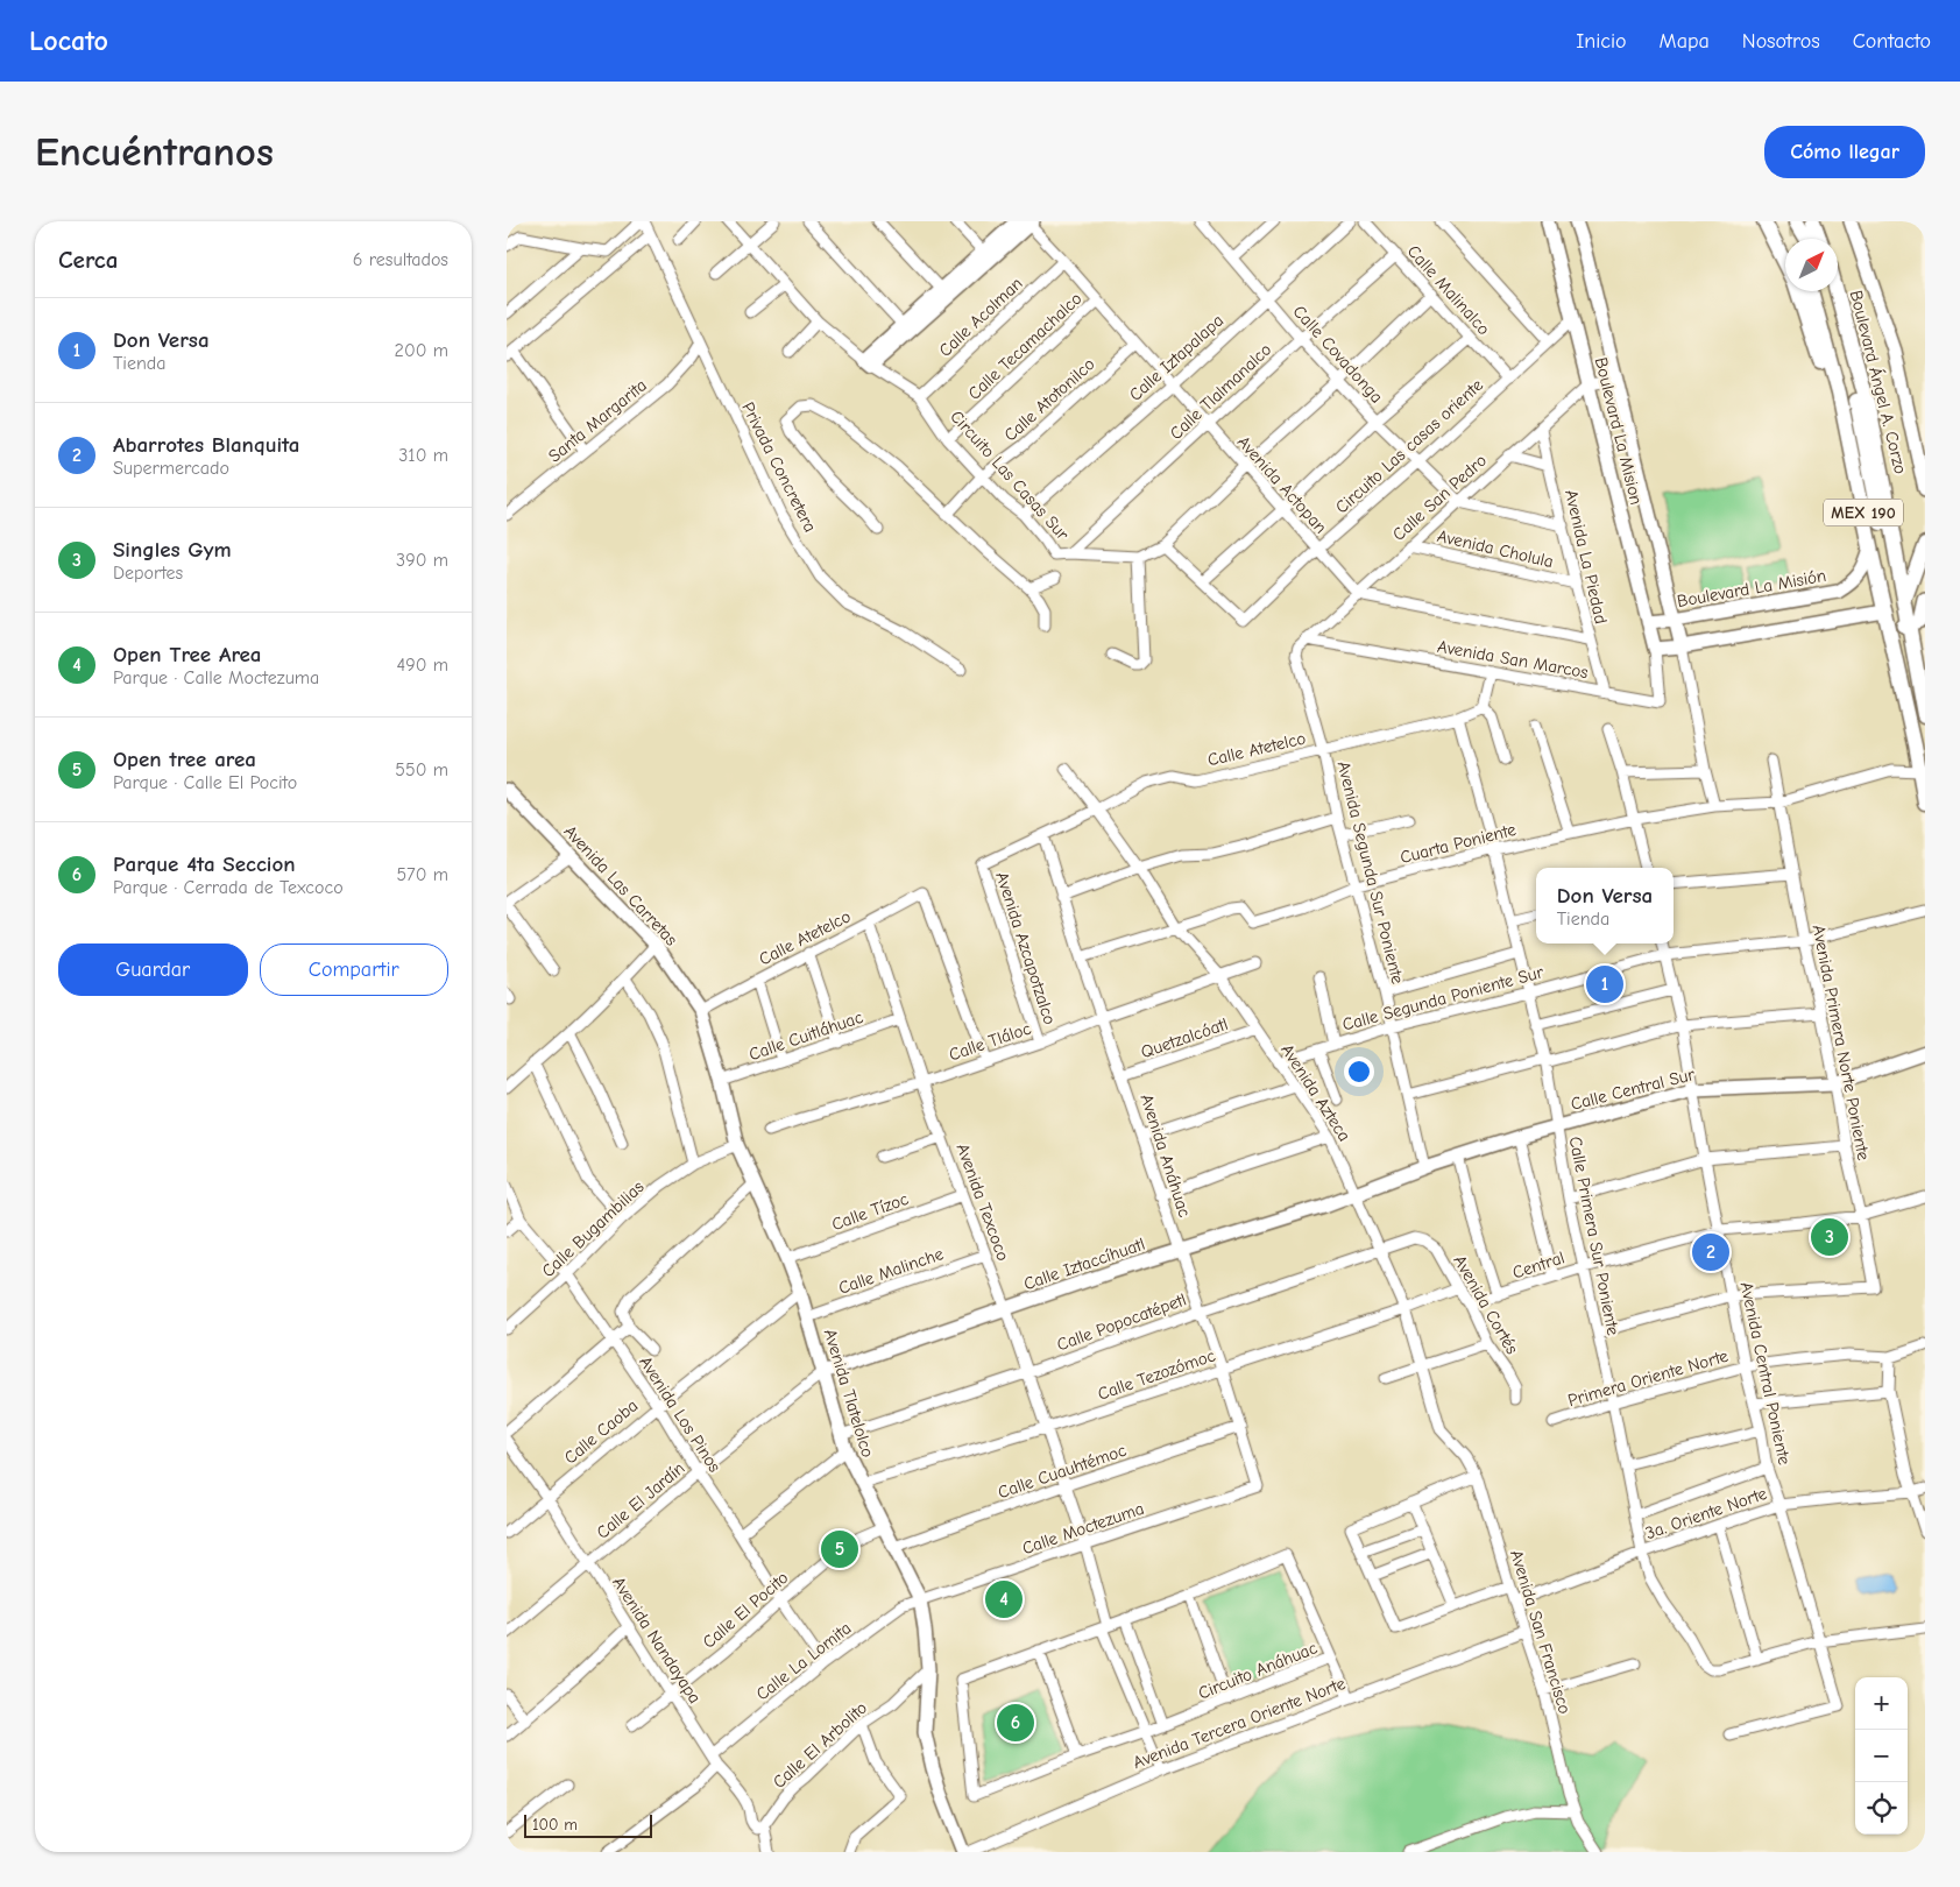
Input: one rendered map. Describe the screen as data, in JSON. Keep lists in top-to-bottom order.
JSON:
{
  "streets": {
    "main road": ["Boulevard Ángel A. Corzo", "MEX 190"],
    "street": [
      "Calle Malinalco",
      "Calle Acolman",
      "Calle Tecamachalco",
      "Calle Covadonga",
      "Calle Iztapalapa",
      "Calle Tlalmanalco",
      "Calle Atotonilco",
      "Santa Margarita",
      "Boulevard La Mision",
      "Circuito Las casas oriente",
      "Privada Concretera",
      "Circuito Las Casas Sur",
      "Avenida Actopan",
      "Calle San Pedro",
      "Avenida Cholula",
      "Avenida La Piedad",
      "Boulevard La Misión",
      "Avenida San Marcos",
      "Calle Atetelco",
      "Cuarta Poniente",
      "Avenida Segunda Sur Poniente",
      "Avenida Las Carretas",
      "Avenida Azcapotzalco",
      "Calle Segunda Poniente Sur",
      "Calle Cuitláhuac",
      "Quetzalcóatl",
      "Calle Tláloc",
      "Avenida Primera Norte Poniente",
      "Calle Central Sur",
      "Avenida Azteca",
      "Avenida Anáhuac",
      "Avenida Texcoco",
      "Calle Tízoc",
      "Calle Bugambilias",
      "Calle Primera Sur Poniente",
      "Calle Iztaccíhuatl",
      "Central",
      "Calle Malinche",
      "Avenida Cortés",
      "Calle Popocatépetl",
      "Avenida Central Poniente",
      "Calle Tezozómoc",
      "Primera Oriente Norte",
      "Avenida Tlatelolco",
      "Avenida Los Pinos",
      "Calle Caoba",
      "Calle Cuauhtémoc",
      "Calle El Jardín",
      "3a. Oriente Norte",
      "Calle Moctezuma",
      "Calle El Pocito",
      "Avenida San Francisco",
      "Avenida Nandayapa",
      "Calle La Lomita",
      "Circuito Anáhuac",
      "Avenida Tercera Oriente Norte",
      "Calle El Arbolito"
    ]
  },
  "crossings": [
    ["Calle Malinalco", "Calle Tlalmanalco"],
    ["Calle Malinalco", "Circuito Las casas oriente"],
    ["Calle Malinalco", "Circuito Las Casas Sur"],
    ["Calle Acolman", "Circuito Las Casas Sur"],
    ["Calle Acolman", "Avenida Actopan"],
    ["Calle Tecamachalco", "Circuito Las Casas Sur"],
    ["Calle Tecamachalco", "Avenida Actopan"],
    ["Calle Covadonga", "Calle Iztapalapa"],
    ["Calle Covadonga", "Calle Tlalmanalco"],
    ["Calle Covadonga", "Circuito Las casas oriente"],
    ["Calle Covadonga", "Circuito Las Casas Sur"],
    ["Calle Covadonga", "Calle San Pedro"],
    ["Calle Iztapalapa", "Circuito Las Casas Sur"],
    ["Calle Iztapalapa", "Avenida Actopan"],
    ["Boulevard Ángel A. Corzo", "MEX 190"],
    ["Calle Tlalmanalco", "Circuito Las Casas Sur"],
    ["Calle Tlalmanalco", "Avenida Actopan"],
    ["Calle Atotonilco", "Circuito Las Casas Sur"],
    ["Calle Atotonilco", "Avenida Actopan"],
    ["Santa Margarita", "Privada Concretera"],
    ["Boulevard La Mision", "Circuito Las casas oriente"],
    ["Boulevard La Mision", "Calle San Pedro"],
    ["Boulevard La Mision", "Boulevard La Misión"],
    ["Boulevard La Mision", "Avenida San Marcos"],
    ["Circuito Las casas oriente", "Avenida Actopan"],
    ["Circuito Las Casas Sur", "Avenida Actopan"],
    ["Avenida Actopan", "Calle San Pedro"],
    ["Calle San Pedro", "Avenida Cholula"],
    ["Calle San Pedro", "Avenida La Piedad"],
    ["Calle San Pedro", "Avenida San Marcos"],
    ["Calle San Pedro", "Avenida Segunda Sur Poniente"],
    ["MEX 190", "Boulevard La Misión"],
    ["Avenida Cholula", "Avenida La Piedad"],
    ["Avenida La Piedad", "Avenida San Marcos"],
    ["Calle Atetelco", "Avenida Segunda Sur Poniente"],
    ["Calle Atetelco", "Avenida Las Carretas"],
    ["Calle Atetelco", "Avenida Azcapotzalco"],
    ["Calle Atetelco", "Calle Tláloc"],
    ["Calle Atetelco", "Avenida Azteca"],
    ["Calle Atetelco", "Avenida Anáhuac"],
    ["Calle Atetelco", "Avenida Texcoco"],
    ["Calle Atetelco", "Calle Primera Sur Poniente"],
    ["Calle Atetelco", "Avenida Tlatelolco"],
    ["Cuarta Poniente", "Avenida Segunda Sur Poniente"],
    ["Cuarta Poniente", "Avenida Azteca"],
    ["Cuarta Poniente", "Calle Primera Sur Poniente"],
    ["Avenida Segunda Sur Poniente", "Calle Segunda Poniente Sur"],
    ["Avenida Segunda Sur Poniente", "Calle Central Sur"],
    ["Avenida Las Carretas", "Avenida Tlatelolco"],
    ["Avenida Azcapotzalco", "Calle Tláloc"],
    ["Calle Segunda Poniente Sur", "Avenida Primera Norte Poniente"],
    ["Calle Segunda Poniente Sur", "Avenida Azteca"],
    ["Calle Segunda Poniente Sur", "Calle Primera Sur Poniente"],
    ["Calle Segunda Poniente Sur", "Avenida Central Poniente"],
    ["Calle Cuitláhuac", "Avenida Texcoco"],
    ["Calle Cuitláhuac", "Avenida Tlatelolco"],
    ["Quetzalcóatl", "Avenida Azteca"],
    ["Quetzalcóatl", "Avenida Anáhuac"],
    ["Calle Tláloc", "Avenida Azteca"],
    ["Calle Tláloc", "Avenida Anáhuac"],
    ["Calle Tláloc", "Avenida Texcoco"],
    ["Avenida Primera Norte Poniente", "Calle Central Sur"],
    ["Avenida Primera Norte Poniente", "Avenida Central Poniente"],
    ["Calle Central Sur", "Avenida Azteca"],
    ["Calle Central Sur", "Calle Primera Sur Poniente"],
    ["Calle Central Sur", "Calle Iztaccíhuatl"],
    ["Calle Central Sur", "Avenida Central Poniente"],
    ["Avenida Azteca", "Calle Iztaccíhuatl"],
    ["Avenida Azteca", "Calle Popocatépetl"],
    ["Avenida Azteca", "Calle Tezozómoc"],
    ["Avenida Azteca", "Avenida San Francisco"],
    ["Avenida Anáhuac", "Calle Iztaccíhuatl"],
    ["Avenida Anáhuac", "Calle Popocatépetl"],
    ["Avenida Anáhuac", "Calle Tezozómoc"],
    ["Avenida Anáhuac", "Calle Cuauhtémoc"],
    ["Avenida Anáhuac", "Calle Moctezuma"],
    ["Avenida Texcoco", "Calle Tízoc"],
    ["Avenida Texcoco", "Calle Iztaccíhuatl"],
    ["Avenida Texcoco", "Calle Malinche"],
    ["Avenida Texcoco", "Calle Popocatépetl"],
    ["Avenida Texcoco", "Calle Tezozómoc"],
    ["Avenida Texcoco", "Calle Cuauhtémoc"],
    ["Avenida Texcoco", "Calle Moctezuma"],
    ["Avenida Texcoco", "Circuito Anáhuac"],
    ["Avenida Texcoco", "Avenida Tercera Oriente Norte"],
    ["Calle Tízoc", "Avenida Tlatelolco"],
    ["Calle Bugambilias", "Avenida Tlatelolco"],
    ["Calle Bugambilias", "Avenida Los Pinos"],
    ["Calle Primera Sur Poniente", "Central"],
    ["Calle Primera Sur Poniente", "Primera Oriente Norte"],
    ["Calle Primera Sur Poniente", "3a. Oriente Norte"],
    ["Calle Iztaccíhuatl", "Avenida Tlatelolco"],
    ["Calle Iztaccíhuatl", "Calle El Jardín"],
    ["Central", "Avenida Cortés"],
    ["Central", "Avenida Central Poniente"],
    ["Calle Malinche", "Avenida Tlatelolco"],
    ["Avenida Cortés", "Calle Popocatépetl"],
    ["Avenida Cortés", "Calle Tezozómoc"],
    ["Calle Popocatépetl", "Avenida Tlatelolco"],
    ["Avenida Central Poniente", "Primera Oriente Norte"],
    ["Avenida Central Poniente", "3a. Oriente Norte"],
    ["Calle Tezozómoc", "Avenida Tlatelolco"],
    ["Avenida Tlatelolco", "Calle Caoba"],
    ["Avenida Tlatelolco", "Calle Cuauhtémoc"],
    ["Avenida Tlatelolco", "Calle El Jardín"],
    ["Avenida Tlatelolco", "Calle Moctezuma"],
    ["Avenida Tlatelolco", "Calle El Pocito"],
    ["Avenida Tlatelolco", "Calle La Lomita"],
    ["Avenida Tlatelolco", "Calle El Arbolito"],
    ["Avenida Los Pinos", "Calle Caoba"],
    ["Avenida Los Pinos", "Calle El Jardín"],
    ["Avenida Los Pinos", "Calle El Pocito"],
    ["Avenida Los Pinos", "Calle La Lomita"],
    ["Calle Caoba", "Avenida Nandayapa"],
    ["Calle El Jardín", "Avenida Nandayapa"],
    ["3a. Oriente Norte", "Avenida San Francisco"],
    ["Calle Moctezuma", "Calle La Lomita"],
    ["Calle El Pocito", "Avenida Nandayapa"],
    ["Avenida San Francisco", "Avenida Tercera Oriente Norte"],
    ["Avenida Nandayapa", "Calle La Lomita"],
    ["Avenida Nandayapa", "Calle El Arbolito"]
  ],
  "scale_bar": "100 m",
  "north": "top right",
  "page": {
    "header": "Locato",
    "nav": [
      "Inicio",
      "Mapa",
      "Nosotros",
      "Contacto"
    ],
    "buttons": [
      "Cómo llegar",
      ["Guardar", "Compartir"]
    ],
    "title": "Encuéntranos",
    "heading": ["Cerca", "6 resultados"],
    "list": [
      {
        "mark": "1",
        "name": "Don Versa",
        "note": "Tienda",
        "value": "200 m"
      },
      {
        "mark": "2",
        "name": "Abarrotes Blanquita",
        "note": "Supermercado",
        "value": "310 m"
      },
      {
        "mark": "3",
        "name": "Singles Gym",
        "note": "Deportes",
        "value": "390 m"
      },
      {
        "mark": "4",
        "name": "Open Tree Area",
        "note": "Parque · Calle Moctezuma",
        "value": "490 m"
      },
      {
        "mark": "5",
        "name": "Open tree area",
        "note": "Parque · Calle El Pocito",
        "value": "550 m"
      },
      {
        "mark": "6",
        "name": "Parque 4ta Seccion",
        "note": "Parque · Cerrada de Texcoco",
        "value": "570 m"
      }
    ],
    "popup": ["Don Versa", "Tienda"],
    "pins": [
      "1",
      "3",
      "2",
      "5",
      "4",
      "6"
    ],
    "map_buttons": ["+", "−"],
    "scale": "100 m"
  }
}
